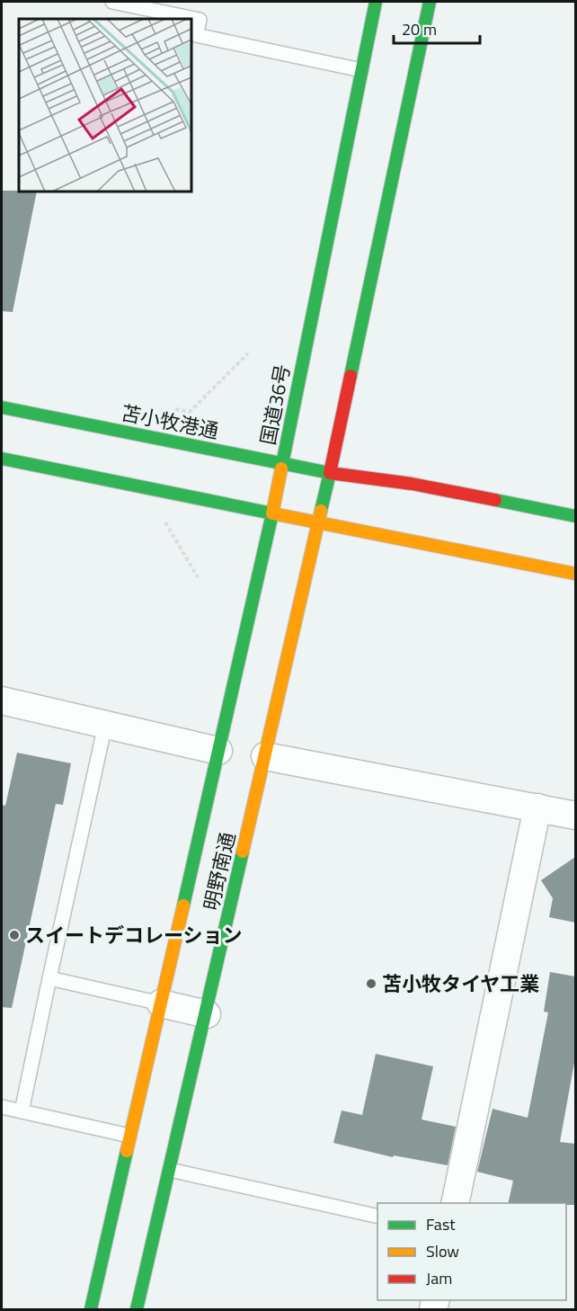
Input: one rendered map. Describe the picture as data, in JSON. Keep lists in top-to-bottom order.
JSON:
{
  "streets": {
    "main road": ["国道36号", "苫小牧港通", "明野南通"]
  },
  "crossings": [
    ["国道36号", "苫小牧港通"],
    ["国道36号", "明野南通"],
    ["苫小牧港通", "明野南通"]
  ],
  "places": ["スイートデコレーション", "苫小牧タイヤ工業"],
  "legend": ["Fast", "Slow", "Jam"],
  "scale_bar": "20 m"
}
